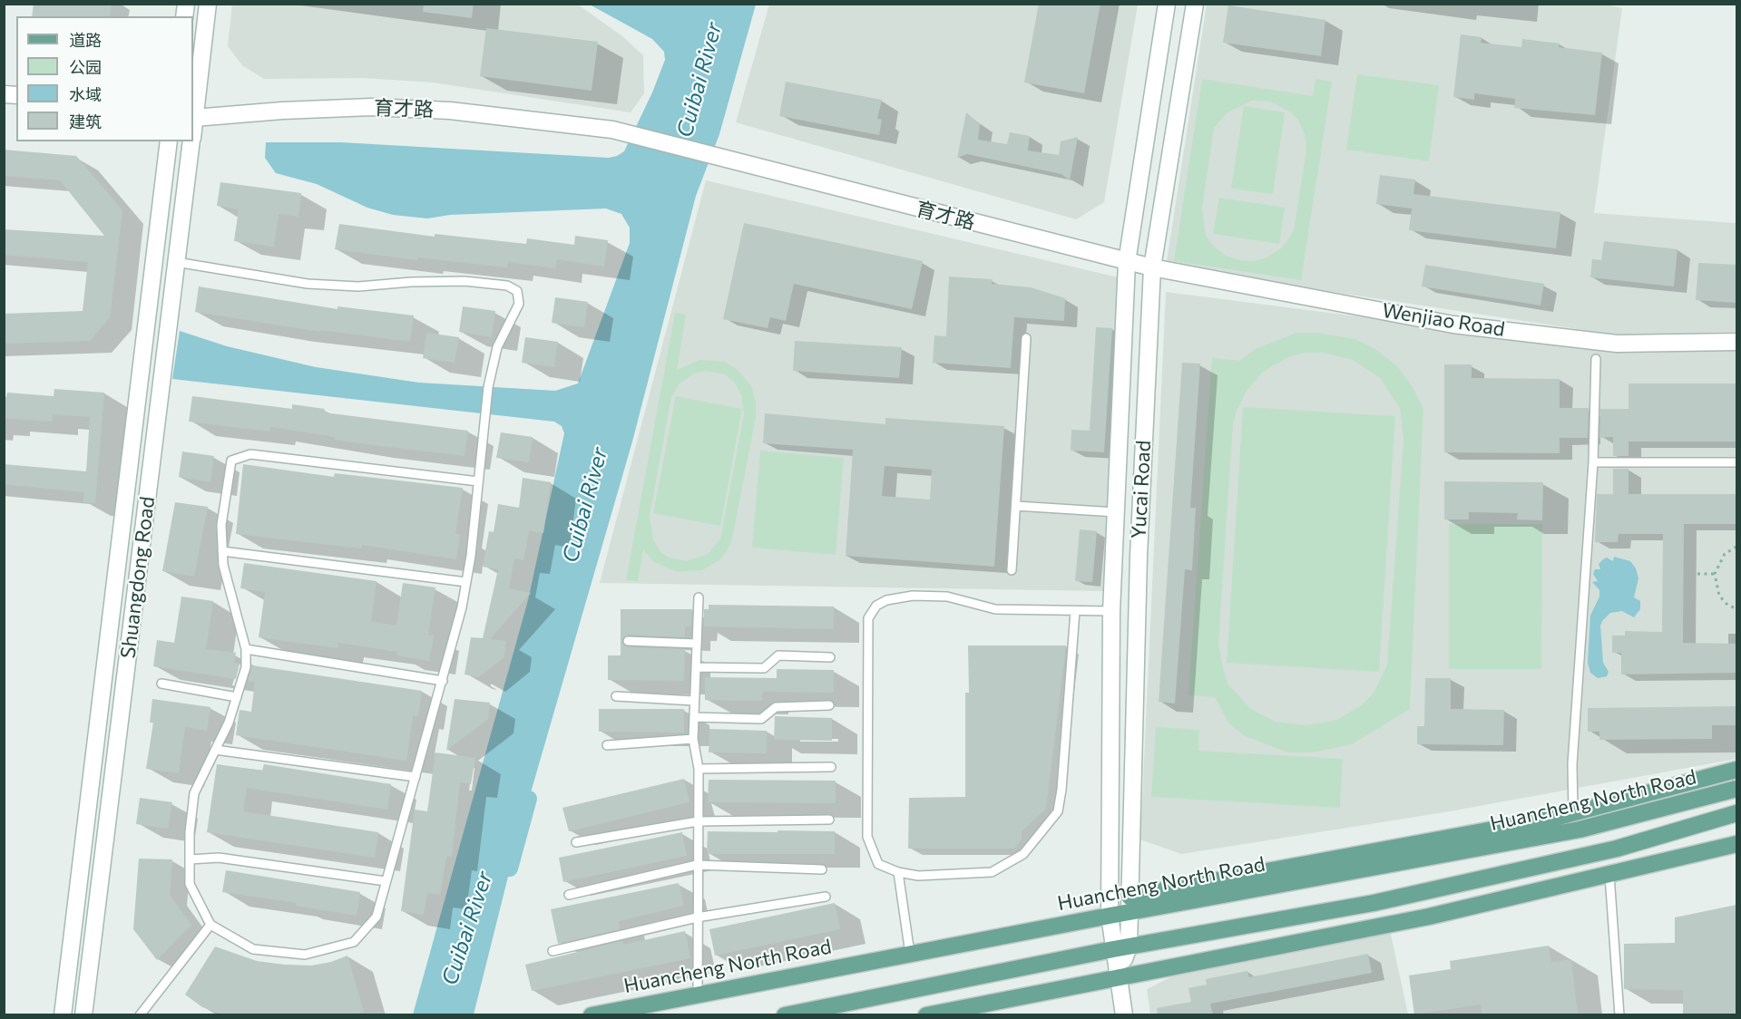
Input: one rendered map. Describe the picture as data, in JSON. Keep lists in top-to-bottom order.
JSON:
{
  "streets": {
    "main road": [
      "育才路",
      "Wenjiao Road",
      "Yucai Road",
      "Shuangdong Road",
      "Huancheng North Road"
    ]
  },
  "crossings": [
    ["育才路", "Wenjiao Road"],
    ["育才路", "Yucai Road"],
    ["育才路", "Shuangdong Road"],
    ["Wenjiao Road", "Yucai Road"],
    ["Yucai Road", "Huancheng North Road"]
  ],
  "water": ["Cuibai River"],
  "legend": [
    "道路",
    "公园",
    "水域",
    "建筑"
  ]
}
